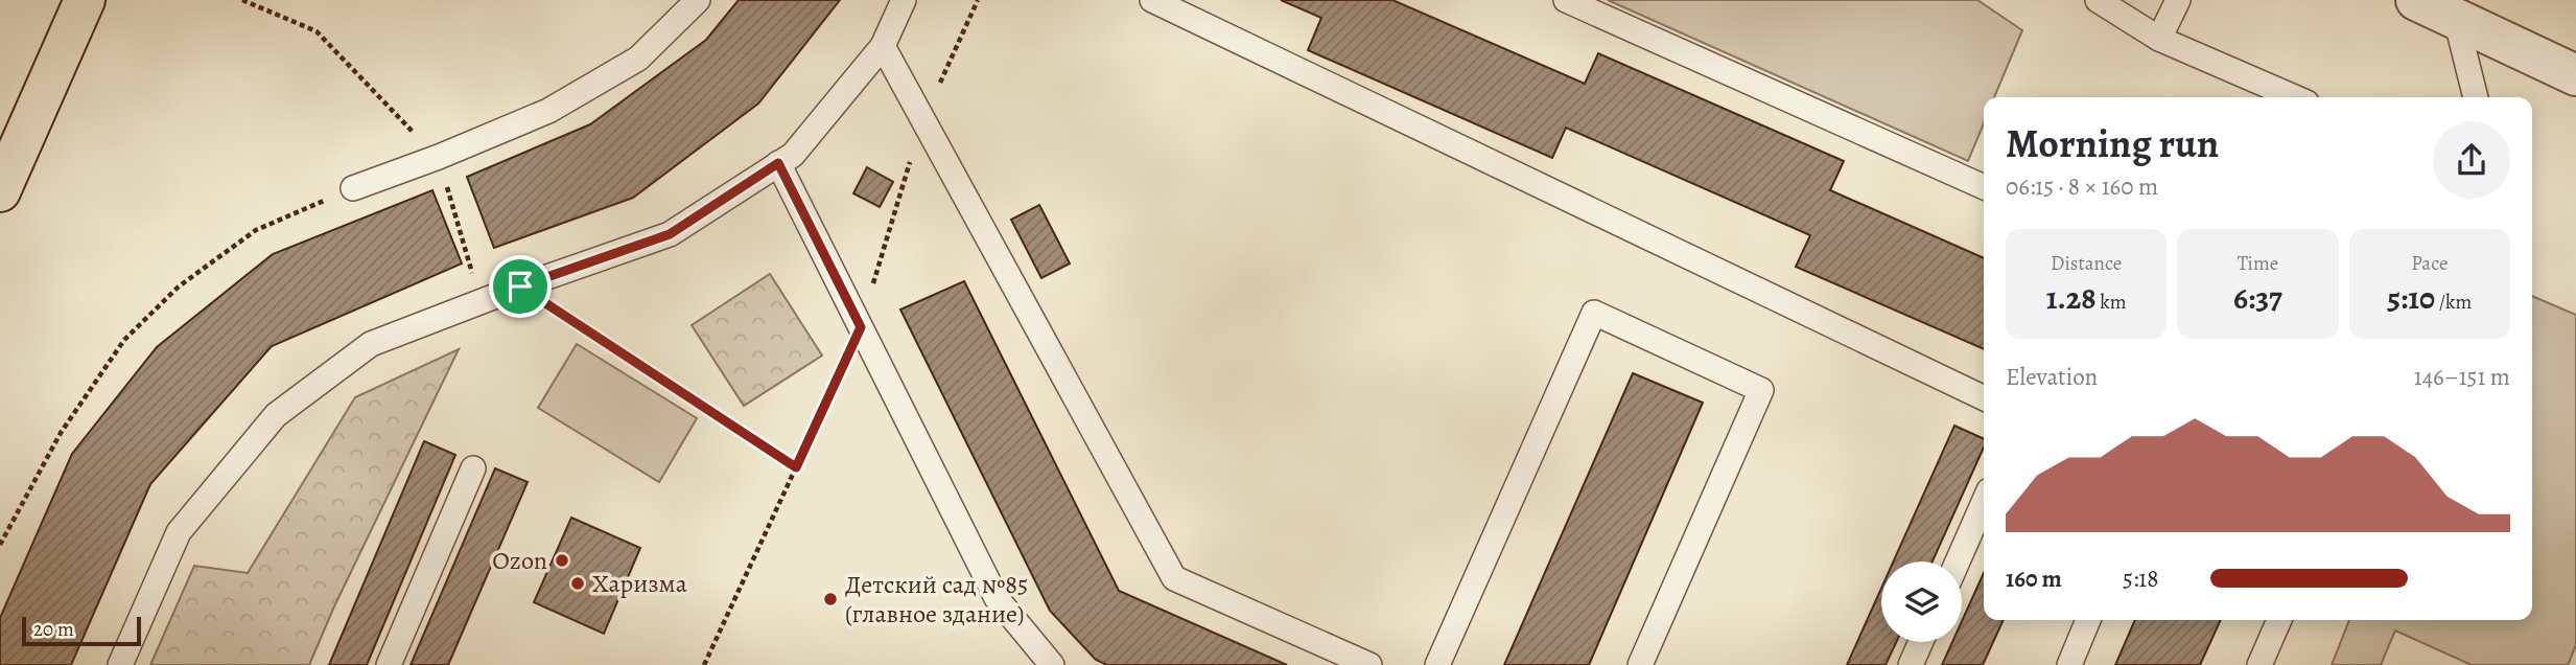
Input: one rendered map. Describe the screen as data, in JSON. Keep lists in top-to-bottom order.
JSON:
{
  "places": ["Ozon", "Харизма", "Детский сад №85 (главное здание)"],
  "scale_bar": "20 m",
  "page": {
    "heading": ["Morning run", "06:15 · 8 × 160 m"],
    "stats": [
      ["Distance", "1.28 km"],
      ["Time", "6:37"],
      ["Pace", "5:10 /km"]
    ],
    "chart": ["Elevation", "146–151 m"],
    "list": [
      {
        "name": "160 m",
        "note": "5:18"
      }
    ],
    "scale": "20 m"
  }
}
